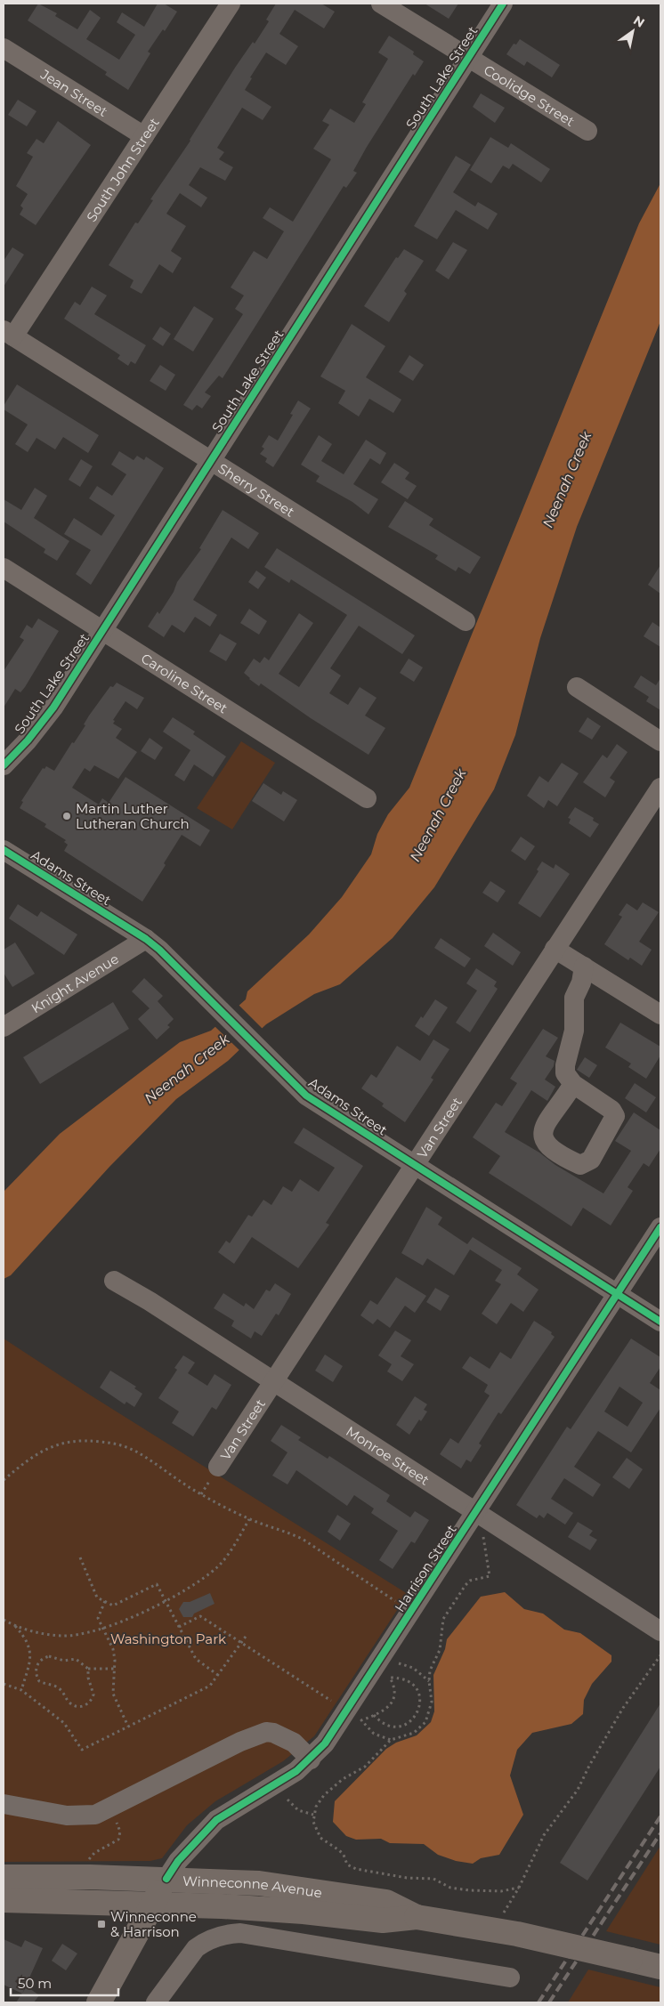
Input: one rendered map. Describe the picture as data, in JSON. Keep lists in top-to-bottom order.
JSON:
{
  "streets": {
    "main road": ["Harrison Street", "Winneconne Avenue"],
    "street": [
      "South Lake Street",
      "Jean Street",
      "Coolidge Street",
      "South John Street",
      "Sherry Street",
      "Caroline Street",
      "Adams Street",
      "Knight Avenue",
      "Van Street",
      "Monroe Street"
    ]
  },
  "crossings": [
    ["South Lake Street", "Coolidge Street"],
    ["South Lake Street", "Sherry Street"],
    ["South Lake Street", "Caroline Street"],
    ["Jean Street", "South John Street"],
    ["South John Street", "Sherry Street"],
    ["Adams Street", "Knight Avenue"],
    ["Adams Street", "Van Street"],
    ["Adams Street", "Harrison Street"],
    ["Van Street", "Monroe Street"],
    ["Monroe Street", "Harrison Street"],
    ["Harrison Street", "Winneconne Avenue"]
  ],
  "water": ["Neenah Creek"],
  "parks": ["Washington Park"],
  "places": {
    "other": ["Martin Luther Lutheran Church"],
    "transit": ["Winneconne & Harrison"]
  },
  "scale_bar": "50 m",
  "north": "top right"
}
